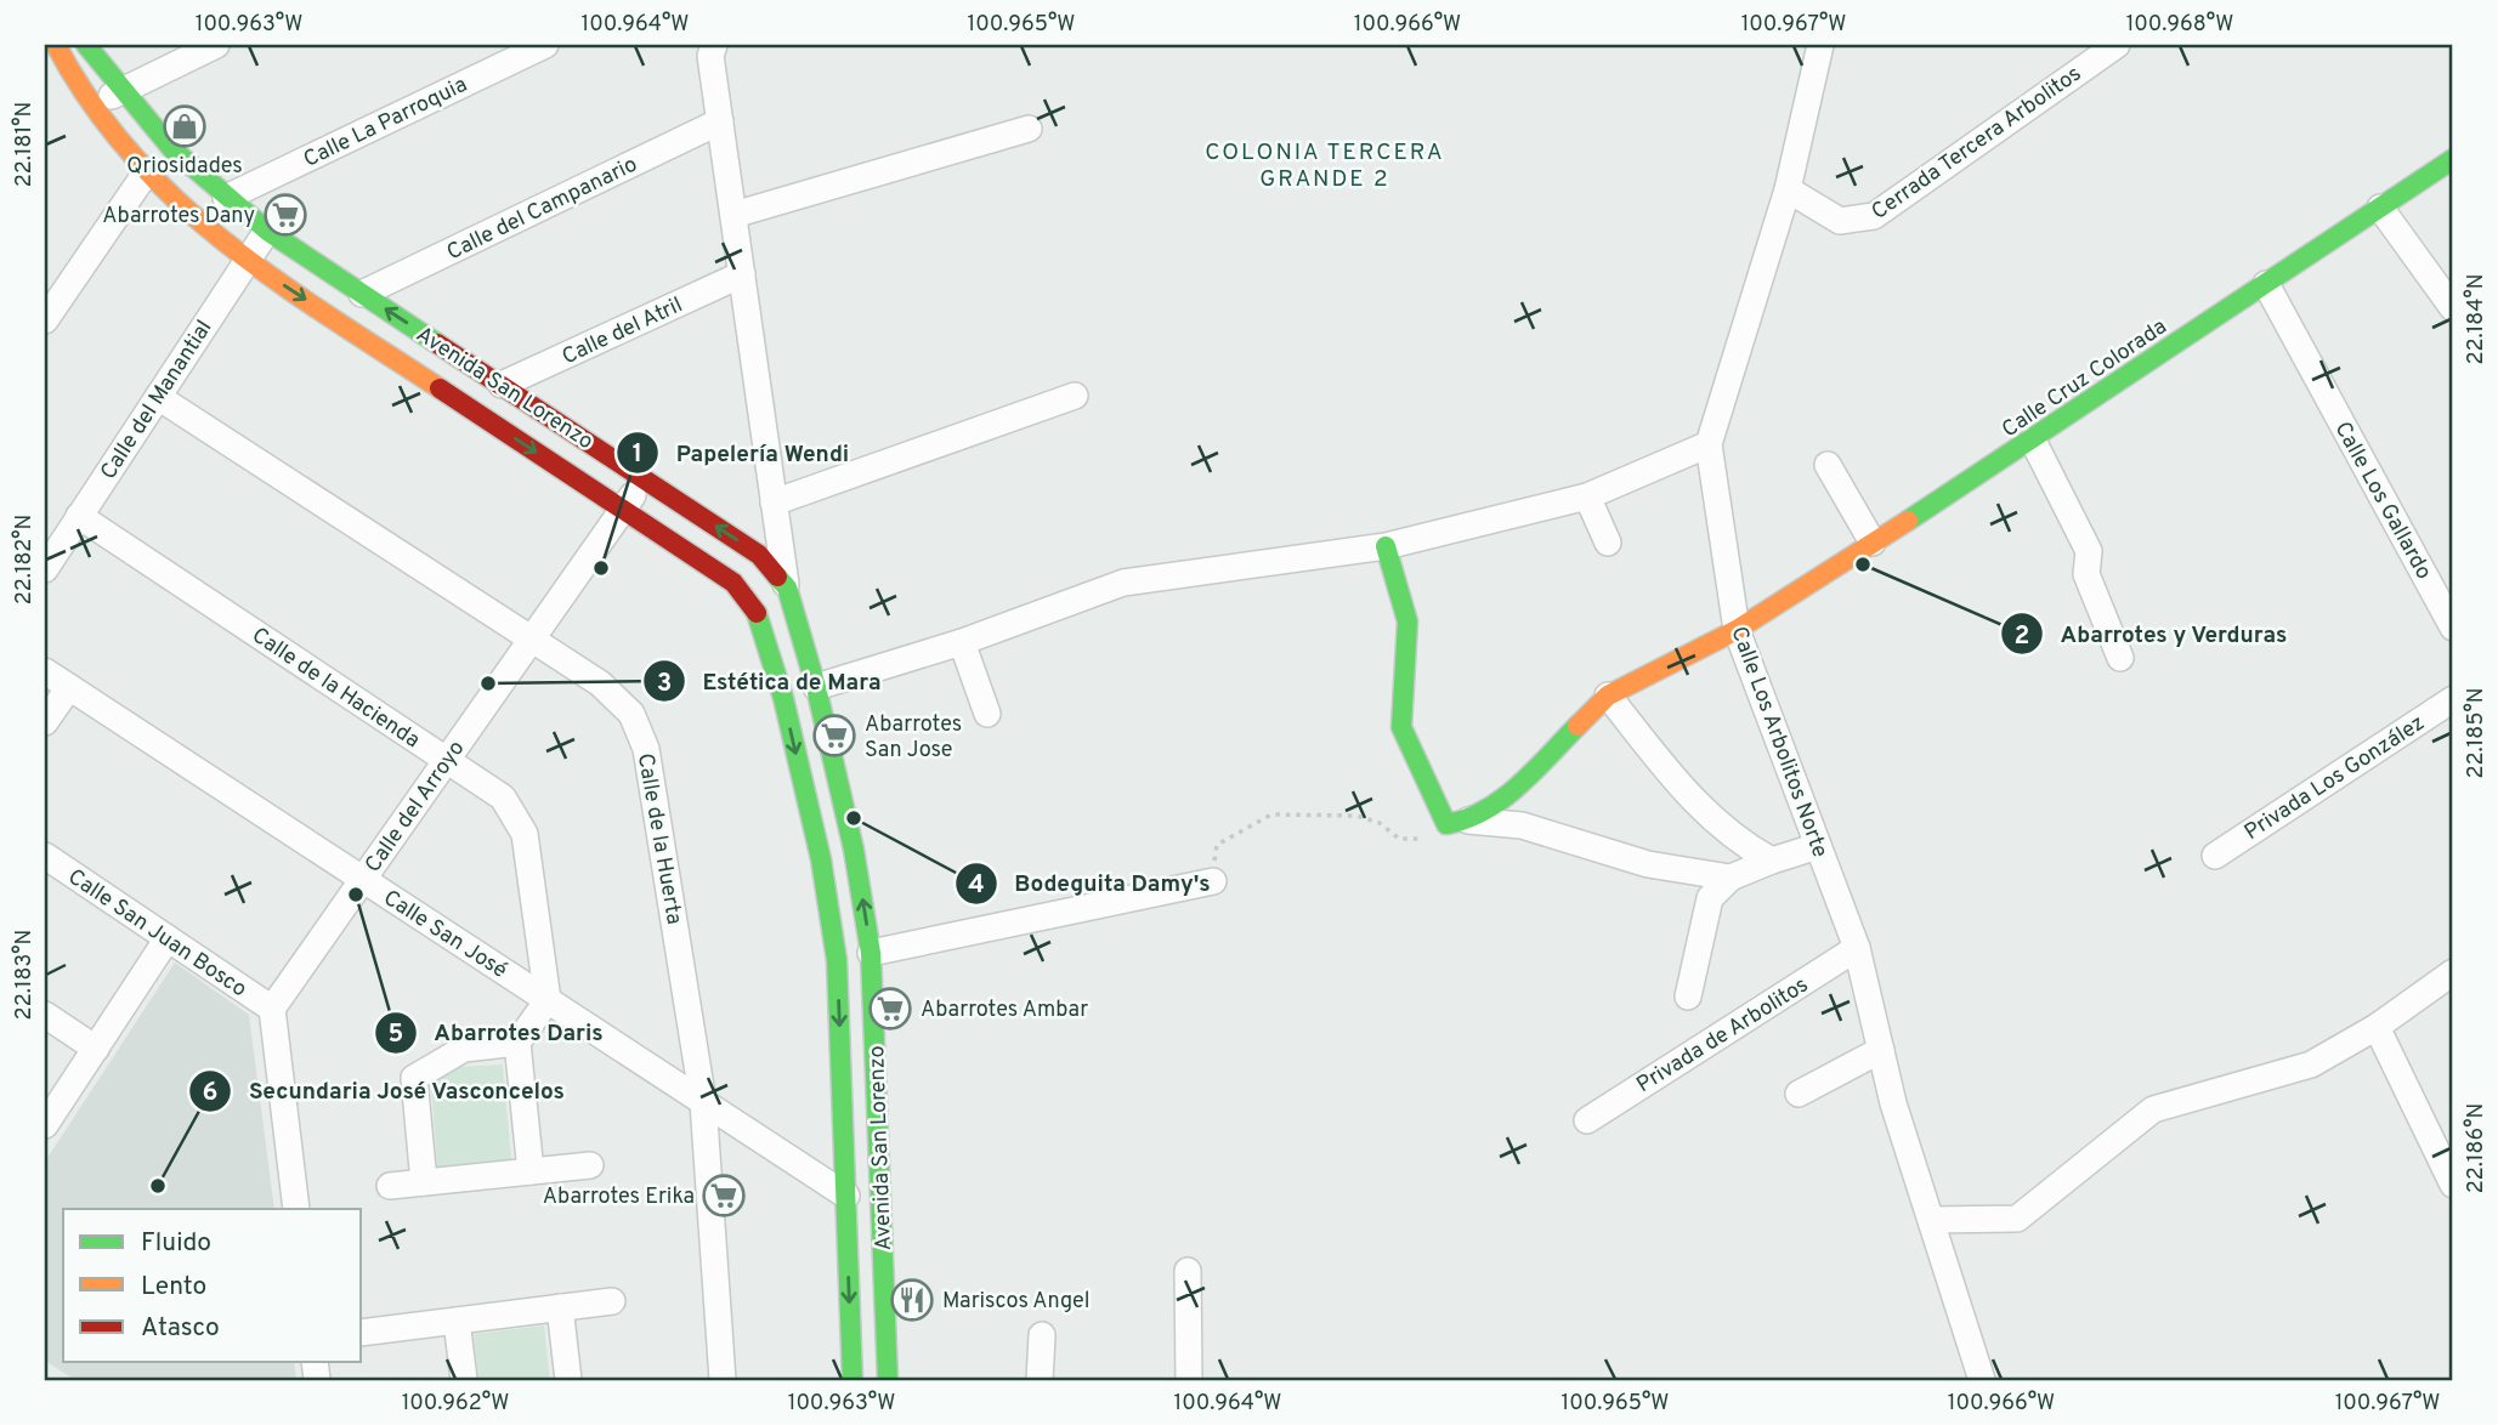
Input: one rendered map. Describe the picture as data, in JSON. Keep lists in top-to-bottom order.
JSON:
{
  "streets": {
    "street": [
      "Calle La Parroquia",
      "Cerrada Tercera Arbolitos",
      "Calle del Campanario",
      "Calle del Atril",
      "Calle Cruz Colorada",
      "Avenida San Lorenzo",
      "Calle del Manantial",
      "Calle Los Gallardo",
      "Calle de la Hacienda",
      "Calle Los Arbolitos Norte",
      "Privada Los González",
      "Calle del Arroyo",
      "Calle de la Huerta",
      "Calle San Juan Bosco",
      "Calle San José",
      "Privada de Arbolitos"
    ]
  },
  "crossings": [
    ["Calle La Parroquia", "Avenida San Lorenzo"],
    ["Cerrada Tercera Arbolitos", "Calle Los Arbolitos Norte"],
    ["Calle del Campanario", "Avenida San Lorenzo"],
    ["Calle del Atril", "Avenida San Lorenzo"],
    ["Calle Cruz Colorada", "Calle Los Gallardo"],
    ["Calle Cruz Colorada", "Calle Los Arbolitos Norte"],
    ["Avenida San Lorenzo", "Calle del Manantial"],
    ["Avenida San Lorenzo", "Calle del Arroyo"],
    ["Avenida San Lorenzo", "Calle San José"],
    ["Calle del Manantial", "Calle de la Hacienda"],
    ["Calle del Manantial", "Calle de la Huerta"],
    ["Calle de la Hacienda", "Calle del Arroyo"],
    ["Calle de la Hacienda", "Calle San José"],
    ["Calle Los Arbolitos Norte", "Privada de Arbolitos"],
    ["Calle del Arroyo", "Calle de la Huerta"],
    ["Calle del Arroyo", "Calle San Juan Bosco"],
    ["Calle del Arroyo", "Calle San José"],
    ["Calle de la Huerta", "Calle San José"]
  ],
  "districts": ["COLONIA TERCERA GRANDE 2"],
  "places": {
    "shop": ["Qriosidades"],
    "supermarket": [
      "Abarrotes Dany",
      "Abarrotes San Jose",
      "Abarrotes Ambar",
      "Abarrotes Erika"
    ],
    "other": [
      "Abarrotes y Verduras",
      "Papelería Wendi",
      "Estética de Mara",
      "Bodeguita Damy's",
      "Abarrotes Daris",
      "Secundaria José Vasconcelos"
    ],
    "restaurant": ["Mariscos Angel"]
  },
  "legend": ["Fluido", "Lento", "Atasco"],
  "coordinates": [
    "100.963°W",
    "100.964°W",
    "100.965°W",
    "100.966°W",
    "100.967°W",
    "100.968°W",
    "22.181°N",
    "22.184°N",
    "22.182°N",
    "22.185°N",
    "22.183°N",
    "22.186°N",
    "100.962°W"
  ]
}
